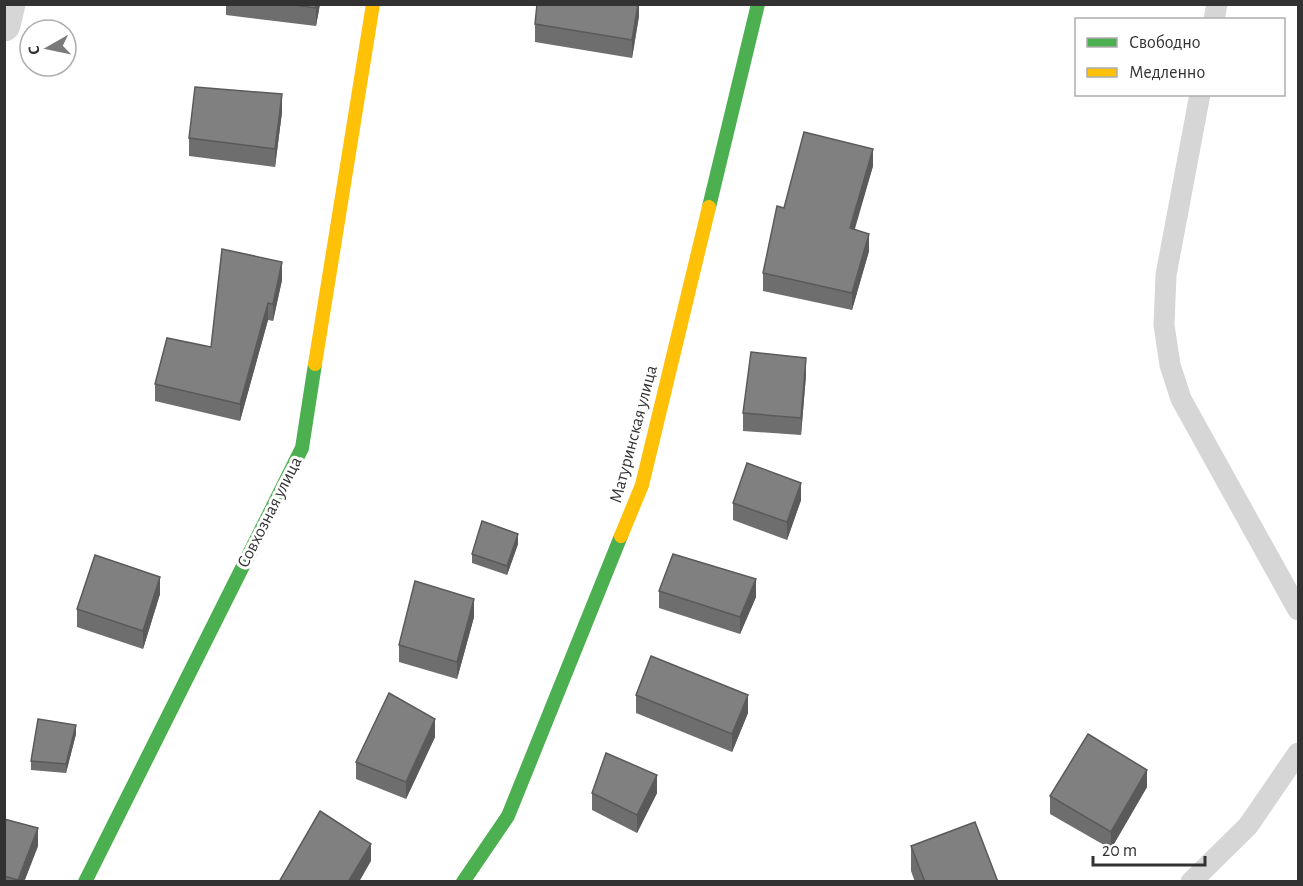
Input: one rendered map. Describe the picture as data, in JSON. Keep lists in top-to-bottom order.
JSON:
{
  "streets": {
    "street": ["Матуринская улица", "Совхозная улица"]
  },
  "legend": ["Свободно", "Медленно"],
  "scale_bar": "20 m",
  "north": "left"
}
